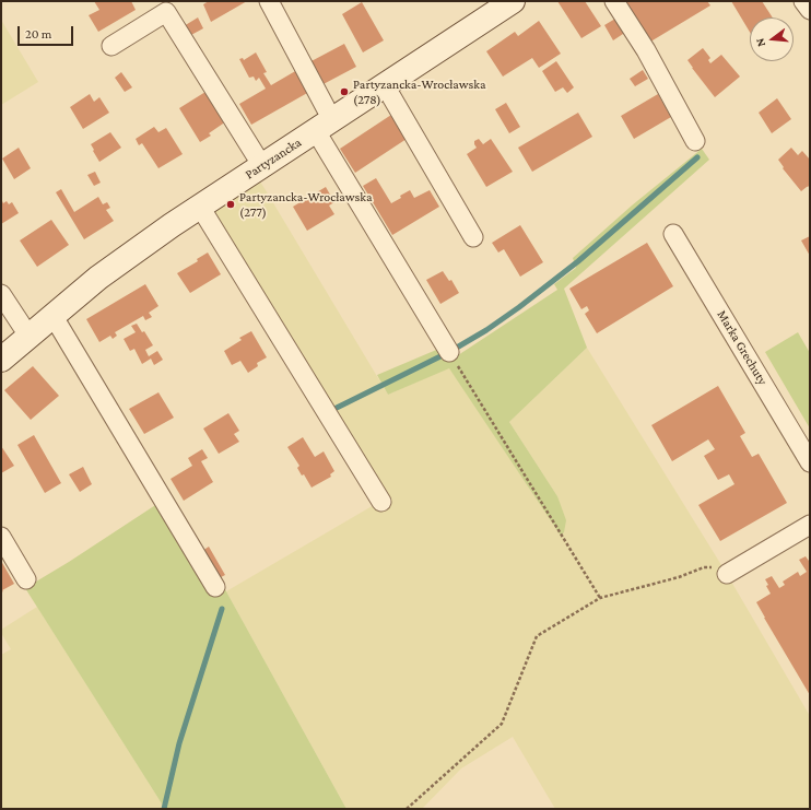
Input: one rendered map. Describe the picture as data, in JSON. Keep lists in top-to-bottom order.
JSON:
{
  "streets": {
    "main road": ["Partyzancka"],
    "street": ["Marka Grechuty"]
  },
  "places": ["Partyzancka-Wrocławska (278)", "Partyzancka-Wrocławska (277)"],
  "scale_bar": "20 m",
  "north": "left"
}
